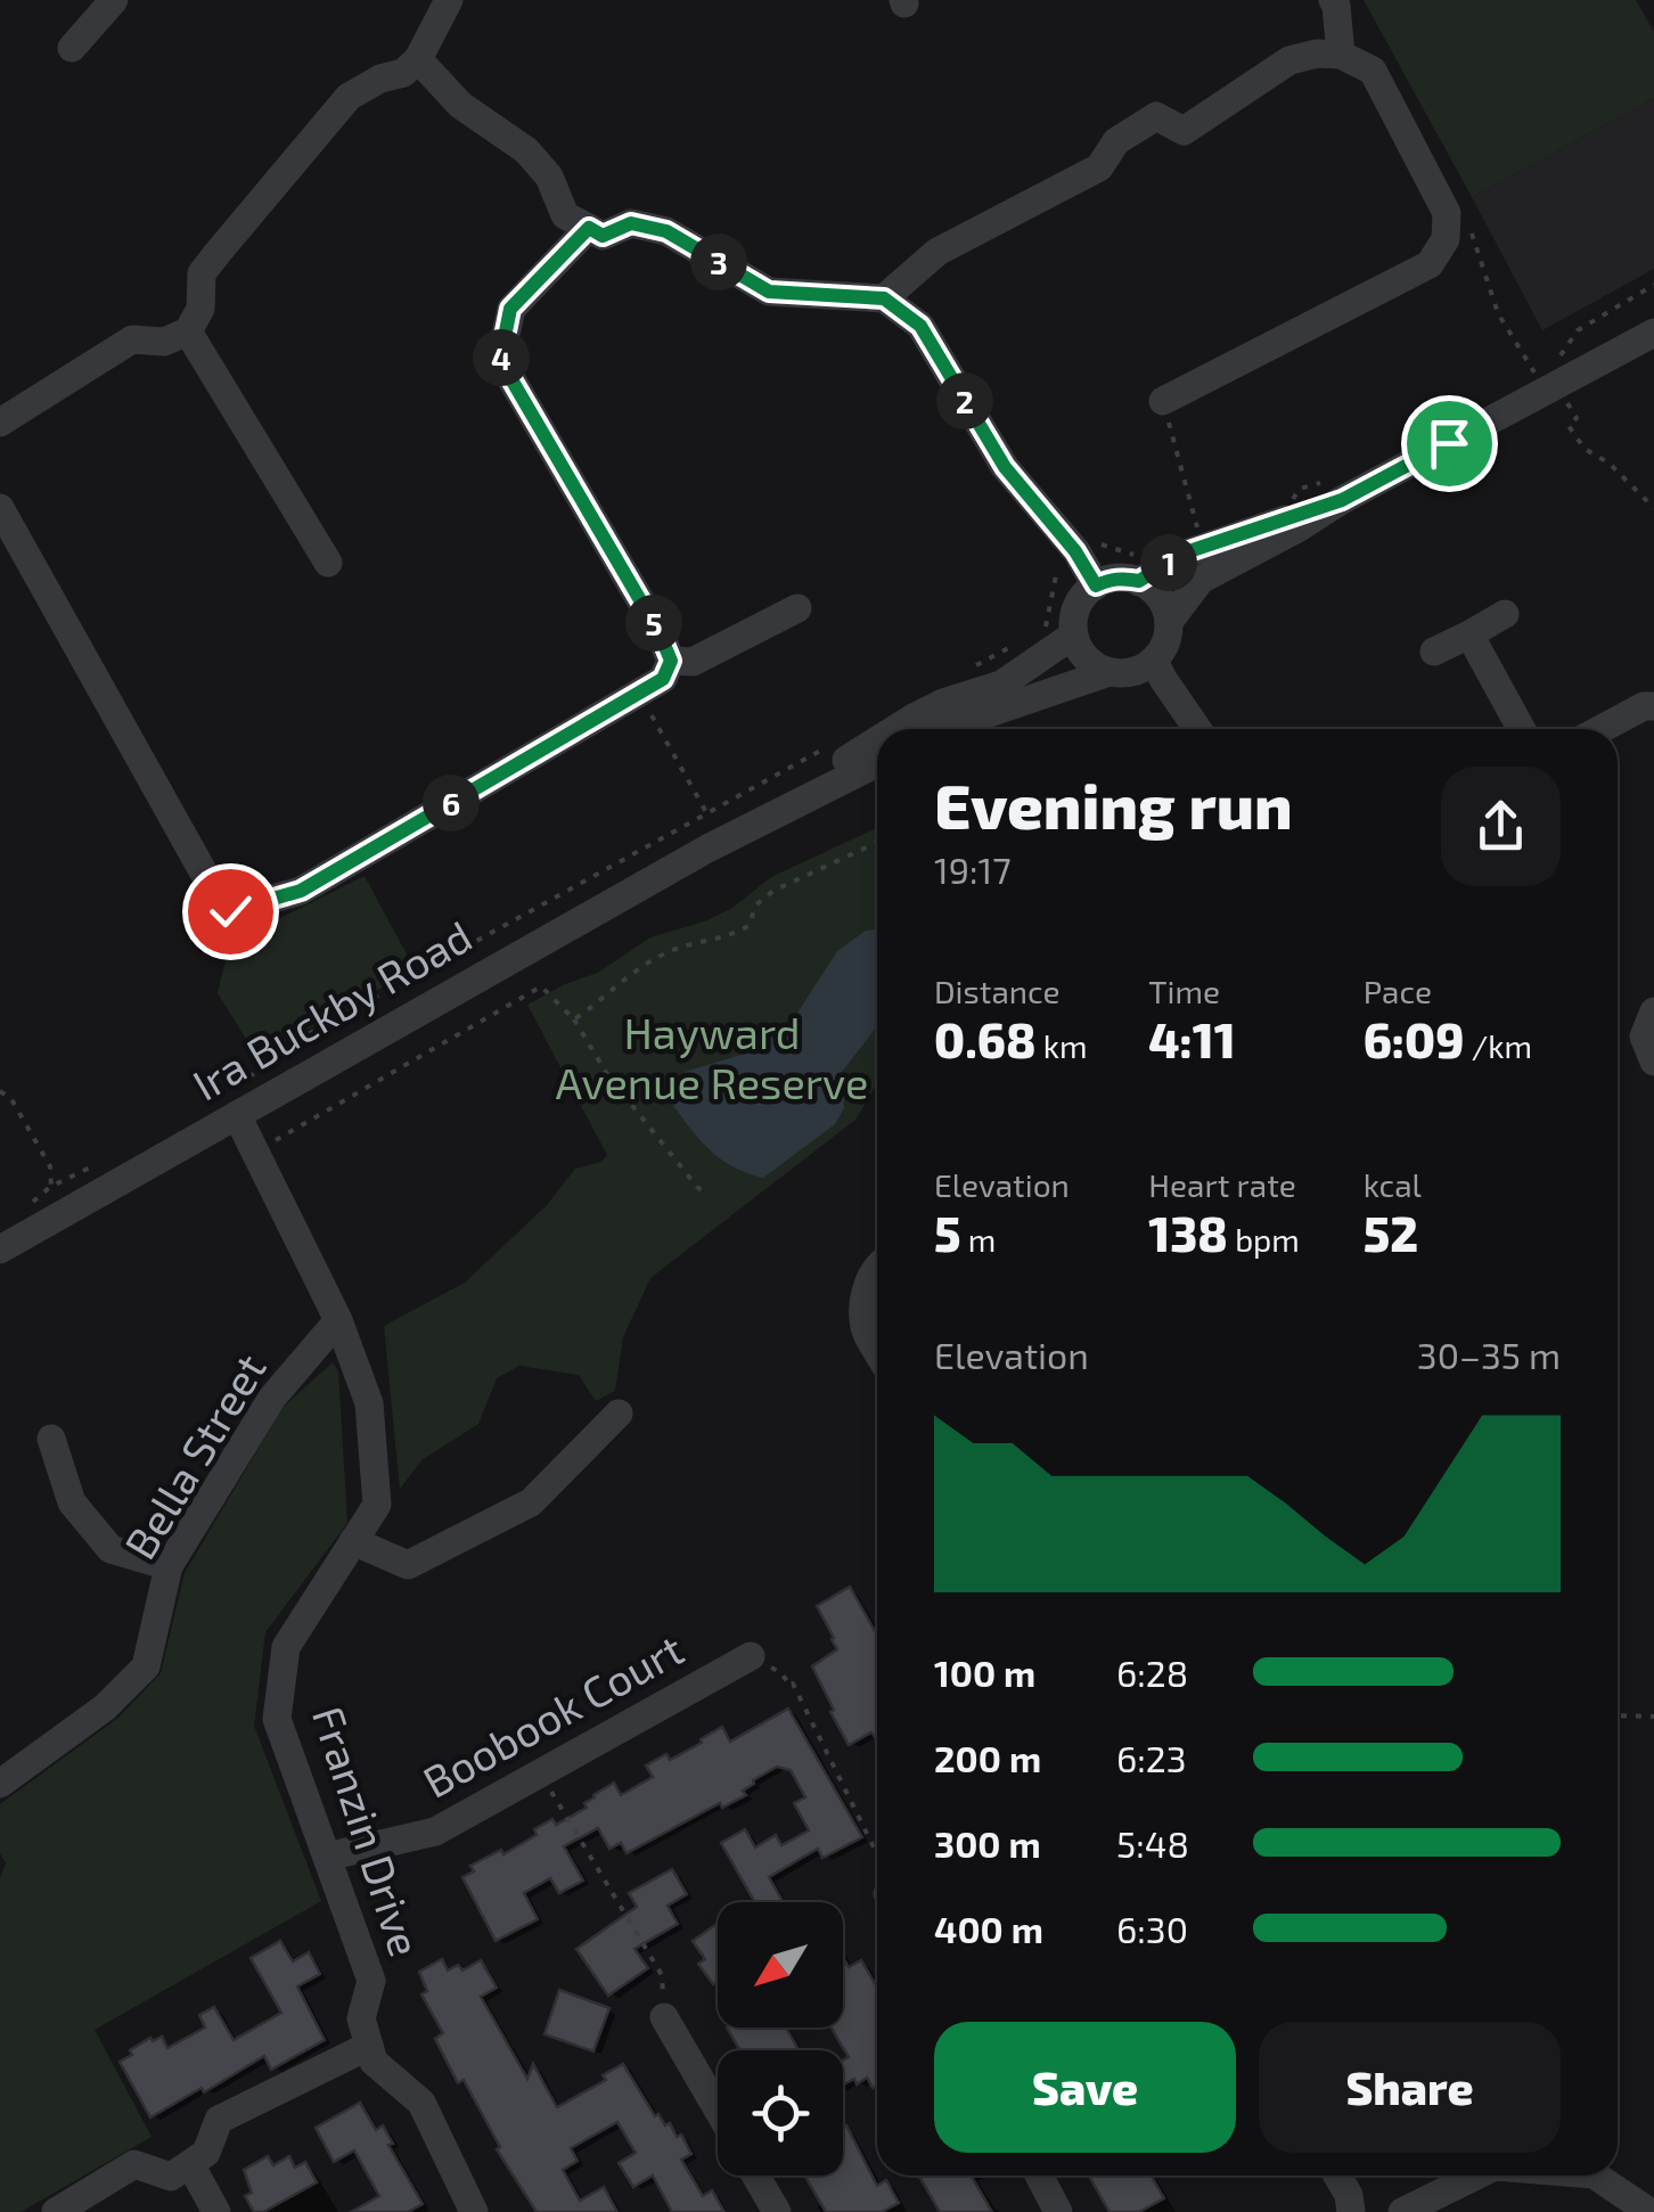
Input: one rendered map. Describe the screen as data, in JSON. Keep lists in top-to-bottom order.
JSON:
{
  "streets": {
    "street": [
      "Ira Buckby Road",
      "Bella Street",
      "Boobook Court",
      "Franzin Drive"
    ]
  },
  "crossings": [
    ["Ira Buckby Road", "Franzin Drive"],
    ["Bella Street", "Franzin Drive"],
    ["Boobook Court", "Franzin Drive"]
  ],
  "parks": ["Hayward Avenue Reserve"],
  "north": "bottom left",
  "page": {
    "pins": [
      "3",
      "4",
      "2",
      "1",
      "5",
      "6"
    ],
    "heading": ["Evening run", "19:17"],
    "stats": [
      ["Distance", "0.68 km"],
      ["Time", "4:11"],
      ["Pace", "6:09 /km"],
      ["Elevation", "5 m"],
      ["Heart rate", "138 bpm"],
      ["kcal", "52"]
    ],
    "chart": ["Elevation", "30–35 m"],
    "list": [
      {
        "name": "100 m",
        "note": "6:28"
      },
      {
        "name": "200 m",
        "note": "6:23"
      },
      {
        "name": "300 m",
        "note": "5:48"
      },
      {
        "name": "400 m",
        "note": "6:30"
      }
    ],
    "buttons": ["Save", "Share"]
  }
}
